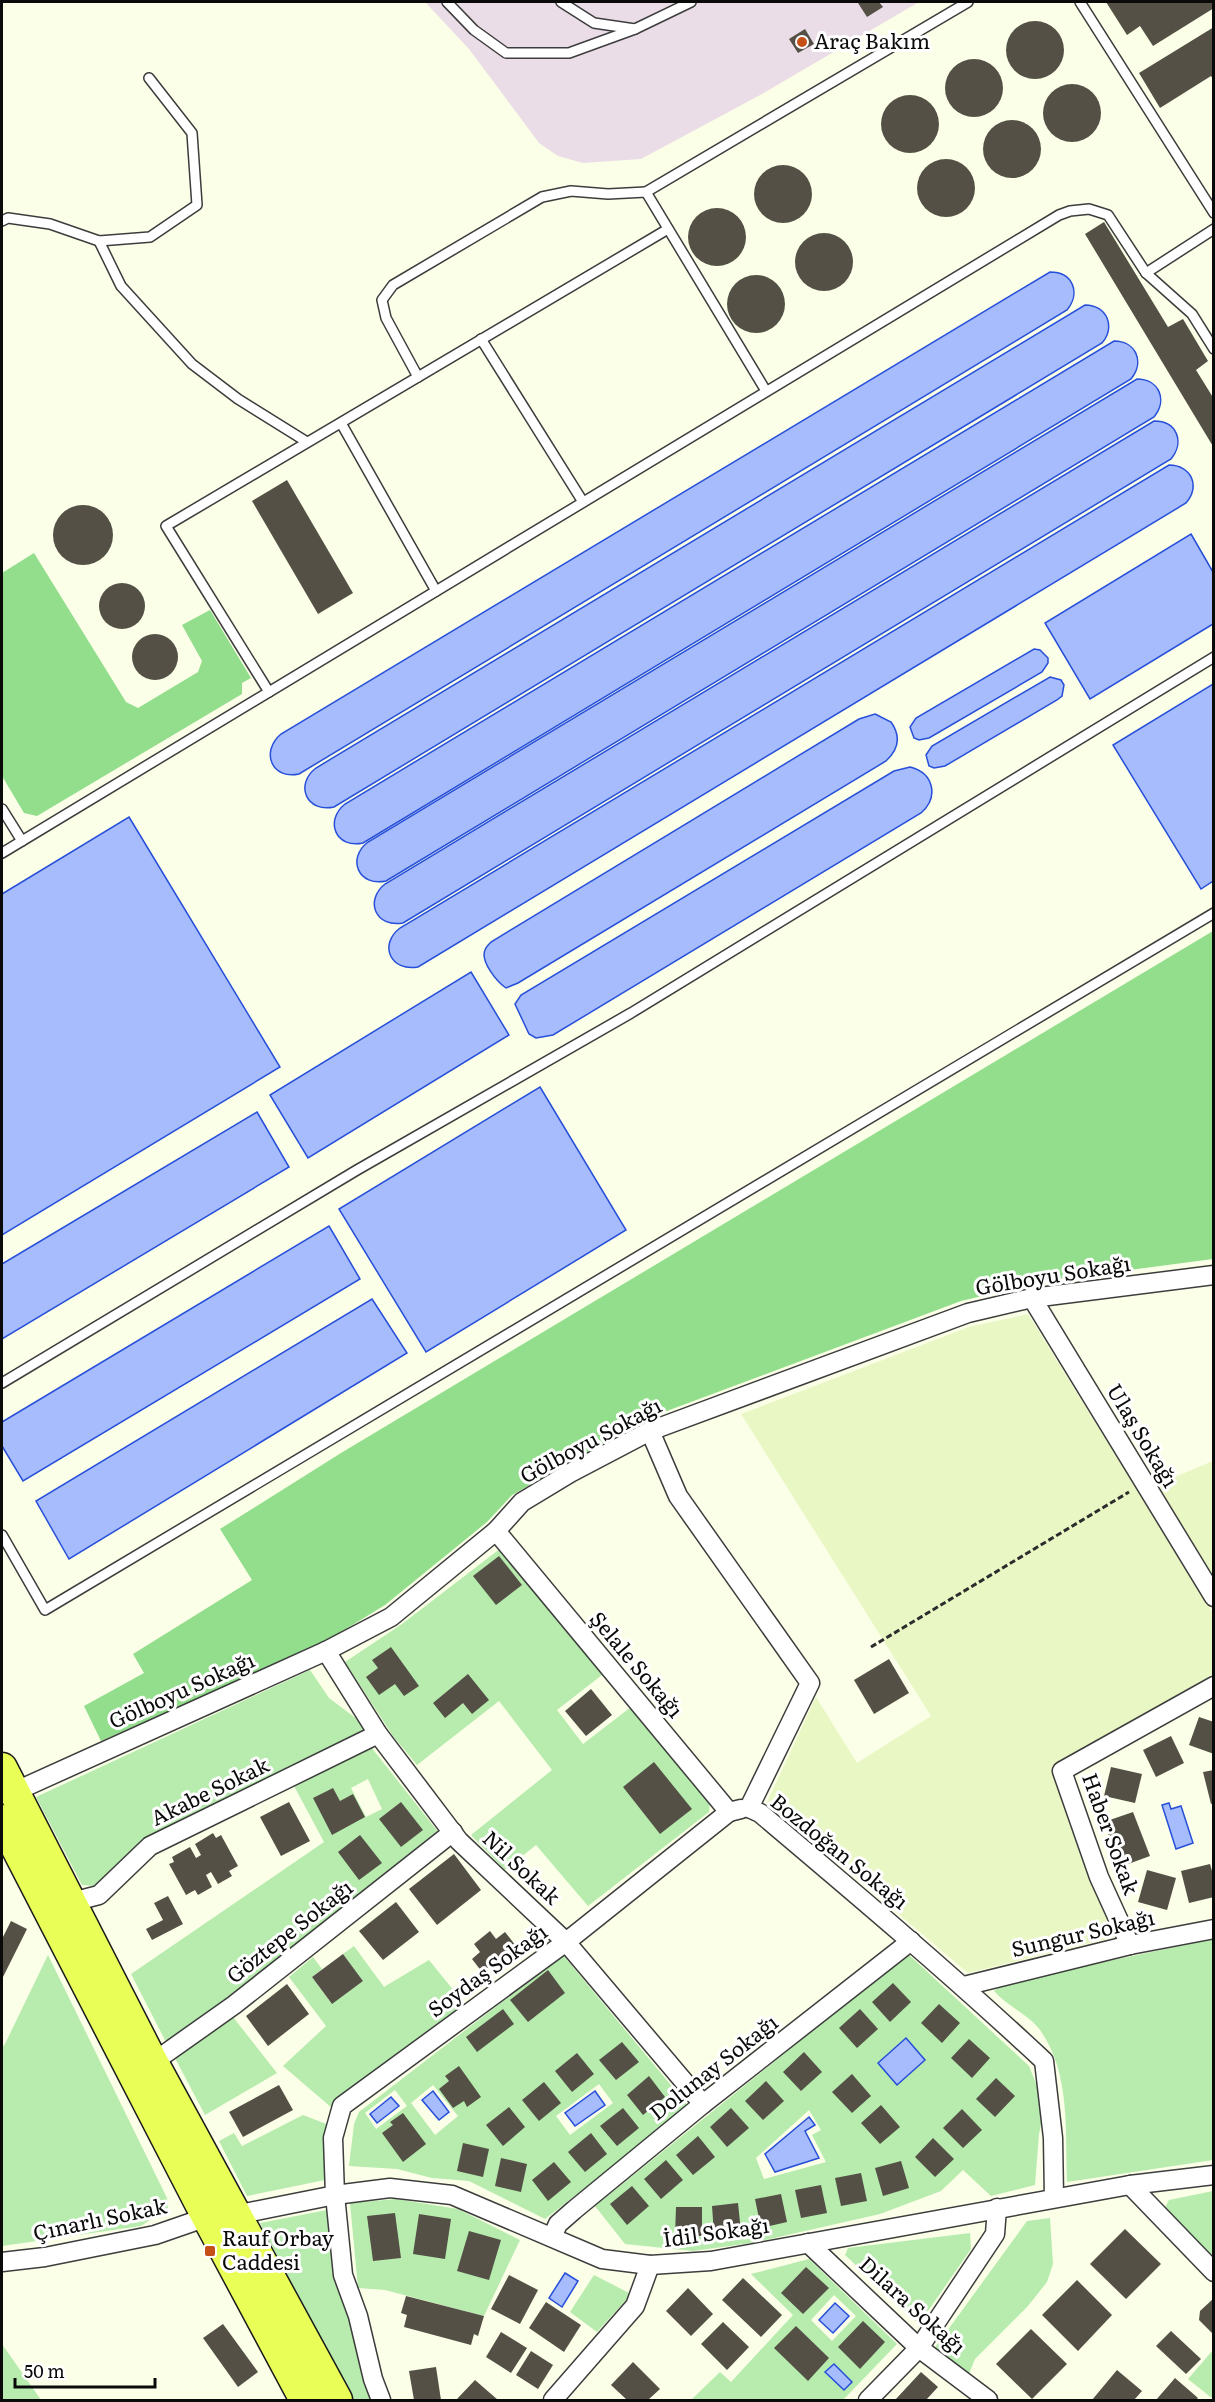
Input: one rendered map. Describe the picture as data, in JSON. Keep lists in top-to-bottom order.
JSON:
{
  "streets": {
    "street": [
      "Gölboyu Sokağı",
      "Ulaş Sokağı",
      "Şelale Sokağı",
      "Akabe Sokak",
      "Haber Sokak",
      "Bozdoğan Sokağı",
      "Nil Sokak",
      "Göztepe Sokağı",
      "Sungur Sokağı",
      "Soydaş Sokağı",
      "Dolunay Sokağı",
      "Çınarlı Sokak",
      "İdil Sokağı",
      "Dilara Sokağı"
    ]
  },
  "crossings": [
    ["Gölboyu Sokağı", "Ulaş Sokağı"],
    ["Gölboyu Sokağı", "Şelale Sokağı"],
    ["Gölboyu Sokağı", "Bozdoğan Sokağı"],
    ["Gölboyu Sokağı", "Nil Sokak"],
    ["Şelale Sokağı", "Soydaş Sokağı"],
    ["Akabe Sokak", "Nil Sokak"],
    ["Haber Sokak", "Sungur Sokağı"],
    ["Bozdoğan Sokağı", "Sungur Sokağı"],
    ["Bozdoğan Sokağı", "Dolunay Sokağı"],
    ["Bozdoğan Sokağı", "İdil Sokağı"],
    ["Nil Sokak", "Göztepe Sokağı"],
    ["Nil Sokak", "Soydaş Sokağı"],
    ["Nil Sokak", "Dolunay Sokağı"],
    ["Soydaş Sokağı", "İdil Sokağı"],
    ["Dolunay Sokağı", "İdil Sokağı"],
    ["Çınarlı Sokak", "İdil Sokağı"],
    ["İdil Sokağı", "Dilara Sokağı"]
  ],
  "places": {
    "other": ["Araç Bakım"],
    "transit": ["Rauf Orbay Caddesi"]
  },
  "scale_bar": "50 m"
}
